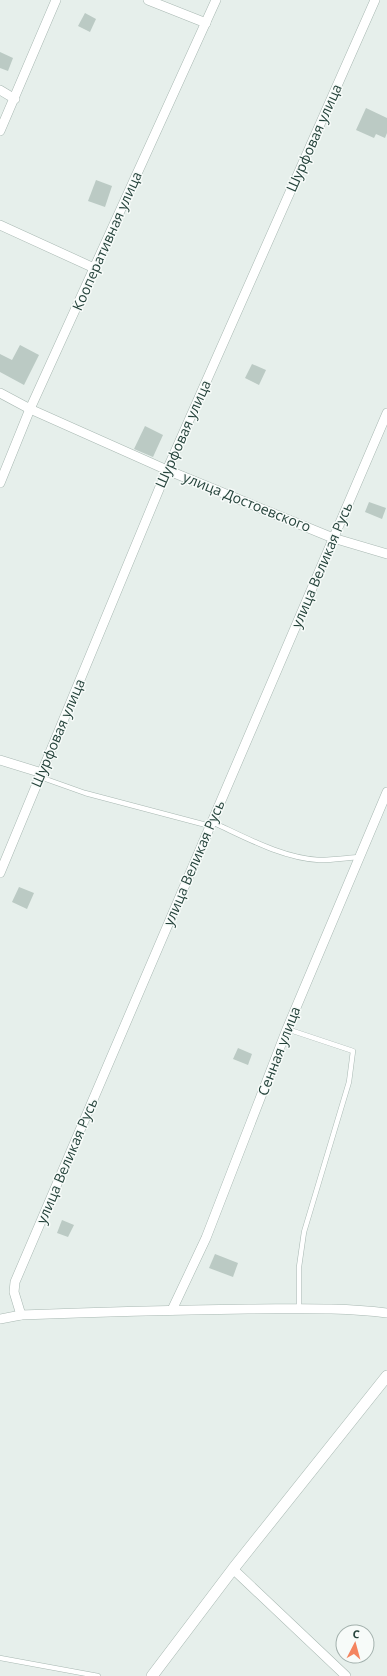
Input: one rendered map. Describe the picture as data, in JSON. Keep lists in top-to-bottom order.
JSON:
{
  "streets": {
    "street": [
      "Шурфовая улица",
      "Кооперативная улица",
      "улица Достоевского",
      "улица Великая Русь",
      "Сенная улица"
    ]
  },
  "crossings": [
    ["Шурфовая улица", "улица Достоевского"],
    ["Кооперативная улица", "улица Достоевского"],
    ["улица Достоевского", "улица Великая Русь"]
  ],
  "north": "top"
}
